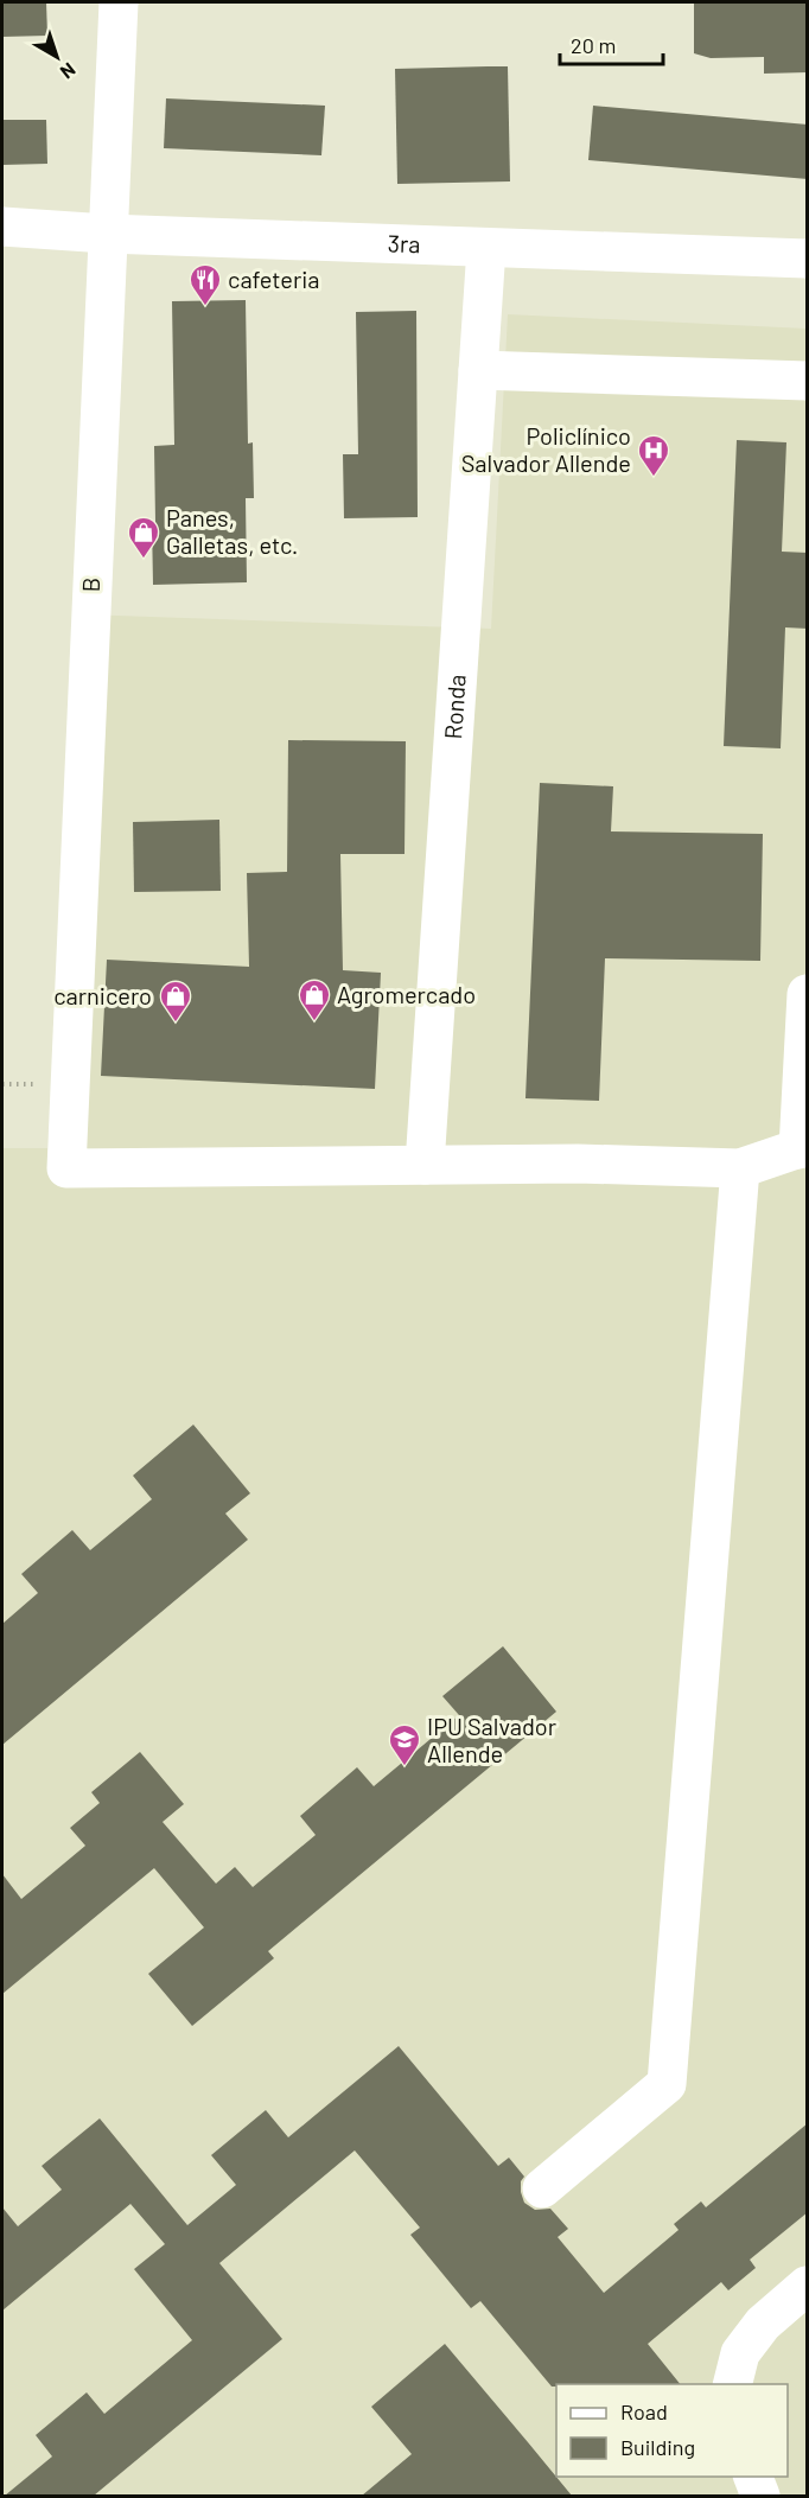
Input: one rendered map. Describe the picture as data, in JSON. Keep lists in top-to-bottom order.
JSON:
{
  "streets": {
    "street": ["3ra", "B", "Ronda"]
  },
  "crossings": [
    ["3ra", "B"],
    ["3ra", "Ronda"],
    ["B", "Ronda"]
  ],
  "places": {
    "restaurant": ["cafeteria"],
    "hospital": ["Policlínico Salvador Allende"],
    "shop": ["Panes, Galletas, etc.", "Agromercado", "carnicero"],
    "school or university": ["IPU Salvador Allende"]
  },
  "legend": ["Road", "Building"],
  "scale_bar": "20 m",
  "north": "bottom right"
}
